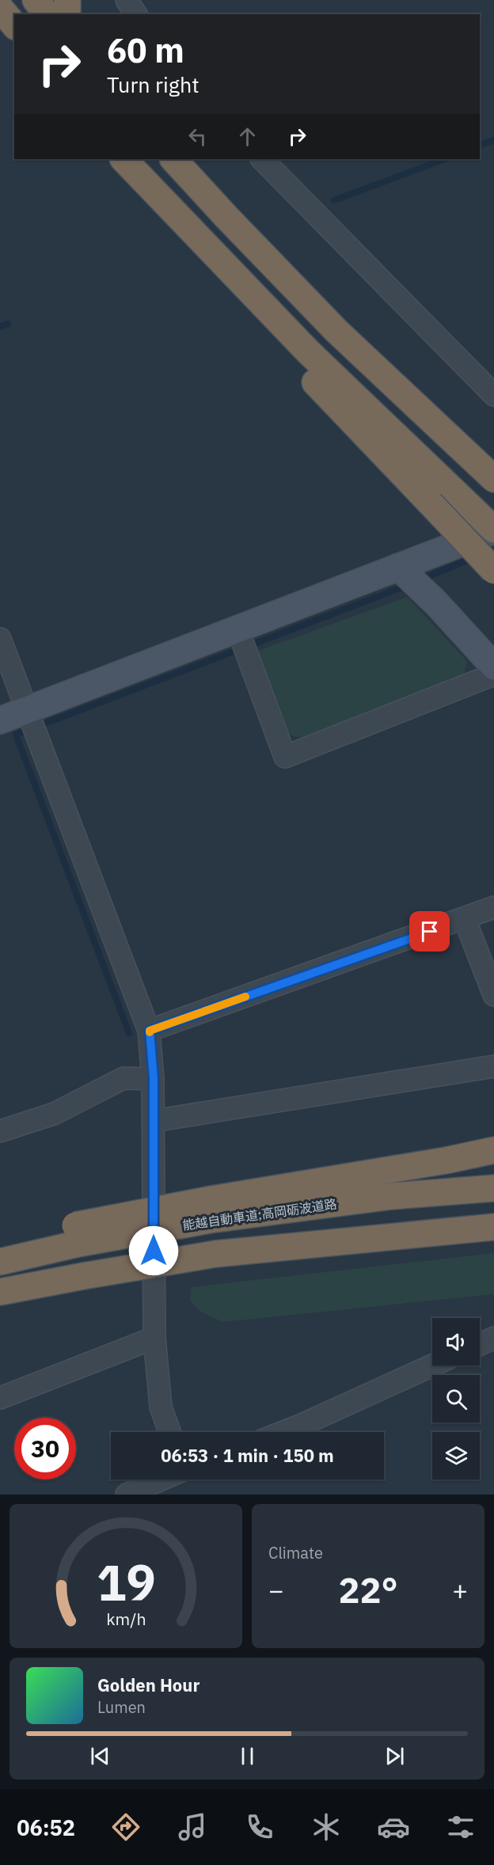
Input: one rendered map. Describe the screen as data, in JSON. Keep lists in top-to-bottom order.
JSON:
{
  "streets": {
    "highway": ["能越自動車道;高岡砺波道路"]
  },
  "page": {
    "turn": ["60 m", "Turn right"],
    "limit": "30",
    "trip": "06:53 · 1 min · 150 m",
    "tile": "Climate",
    "heat": ["−", "22°", "+"],
    "song": ["Golden Hour", "Lumen"],
    "tabs": "06:52",
    "gauge": ["19", "km/h"]
  }
}
